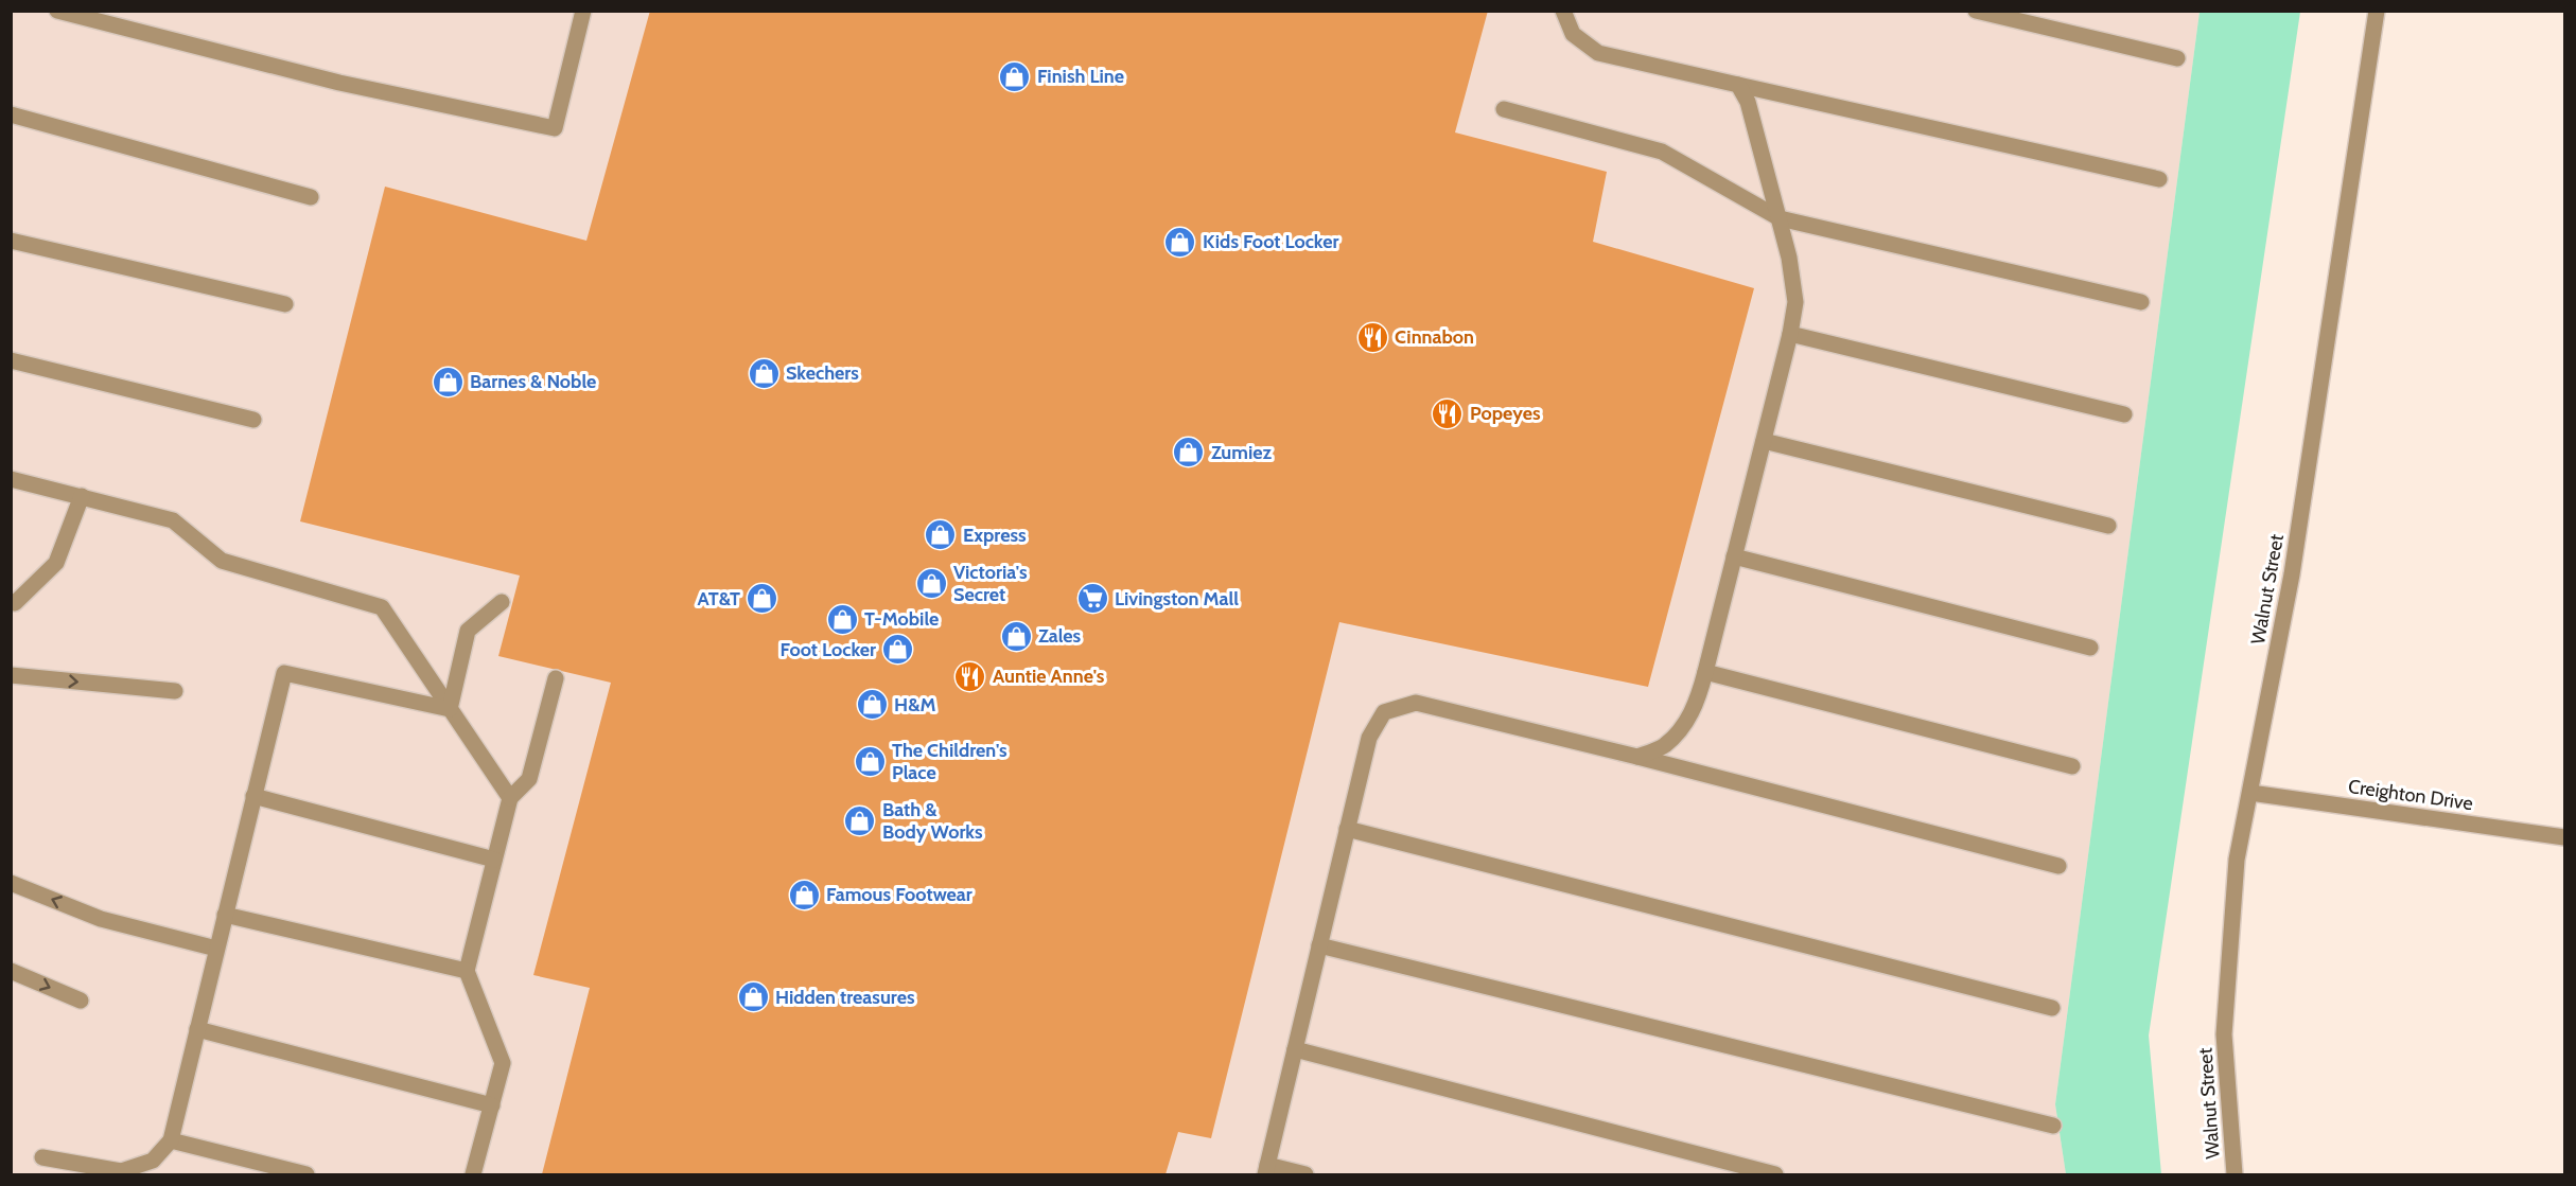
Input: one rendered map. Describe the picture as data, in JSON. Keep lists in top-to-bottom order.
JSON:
{
  "streets": {
    "street": ["Walnut Street", "Creighton Drive"]
  },
  "crossings": [
    ["Walnut Street", "Creighton Drive"]
  ],
  "places": {
    "shop": [
      "Finish Line",
      "Kids Foot Locker",
      "Skechers",
      "Barnes & Noble",
      "Zumiez",
      "Express",
      "Victoria's Secret",
      "AT&T",
      "T-Mobile",
      "Zales",
      "Foot Locker",
      "H&M",
      "The Children's Place",
      "Bath & Body Works",
      "Famous Footwear",
      "Hidden treasures"
    ],
    "restaurant": ["Cinnabon", "Popeyes", "Auntie Anne's"],
    "supermarket": ["Livingston Mall"]
  }
}
